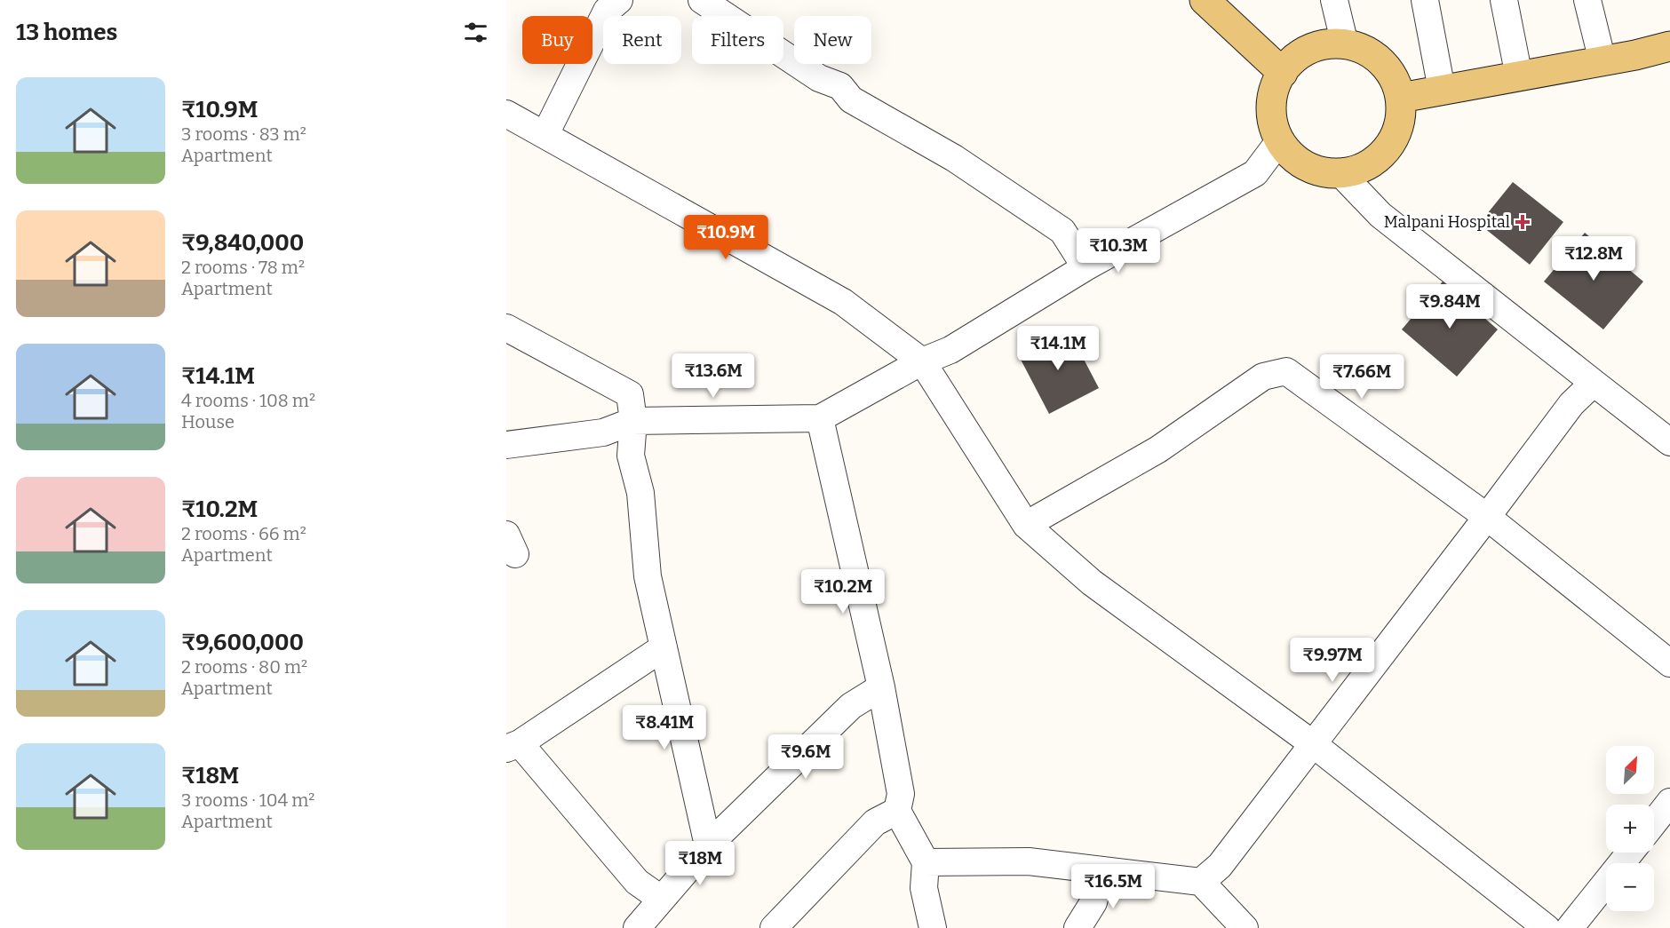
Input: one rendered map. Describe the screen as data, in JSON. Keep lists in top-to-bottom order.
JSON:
{
  "places": {
    "health": ["Malpani Hospital"]
  },
  "north": "top right",
  "page": {
    "heading": "13 homes",
    "chip": [
      "Buy",
      "Rent",
      "Filters",
      "New"
    ],
    "list": [
      {
        "name": "₹10.9M",
        "note": "3 rooms · 83 m² · Apartment"
      },
      {
        "name": "₹9,840,000",
        "note": "2 rooms · 78 m² · Apartment"
      },
      {
        "name": "₹14.1M",
        "note": "4 rooms · 108 m² · House"
      },
      {
        "name": "₹10.2M",
        "note": "2 rooms · 66 m² · Apartment"
      },
      {
        "name": "₹9,600,000",
        "note": "2 rooms · 80 m² · Apartment"
      },
      {
        "name": "₹18M",
        "note": "3 rooms · 104 m² · Apartment"
      }
    ],
    "price": [
      "₹10.9M",
      "₹10.3M",
      "₹12.8M",
      "₹9.84M",
      "₹14.1M",
      "₹13.6M",
      "₹7.66M",
      "₹10.2M",
      "₹9.97M",
      "₹8.41M",
      "₹9.6M",
      "₹18M",
      "₹16.5M"
    ],
    "map_buttons": ["+", "−"]
  }
}
